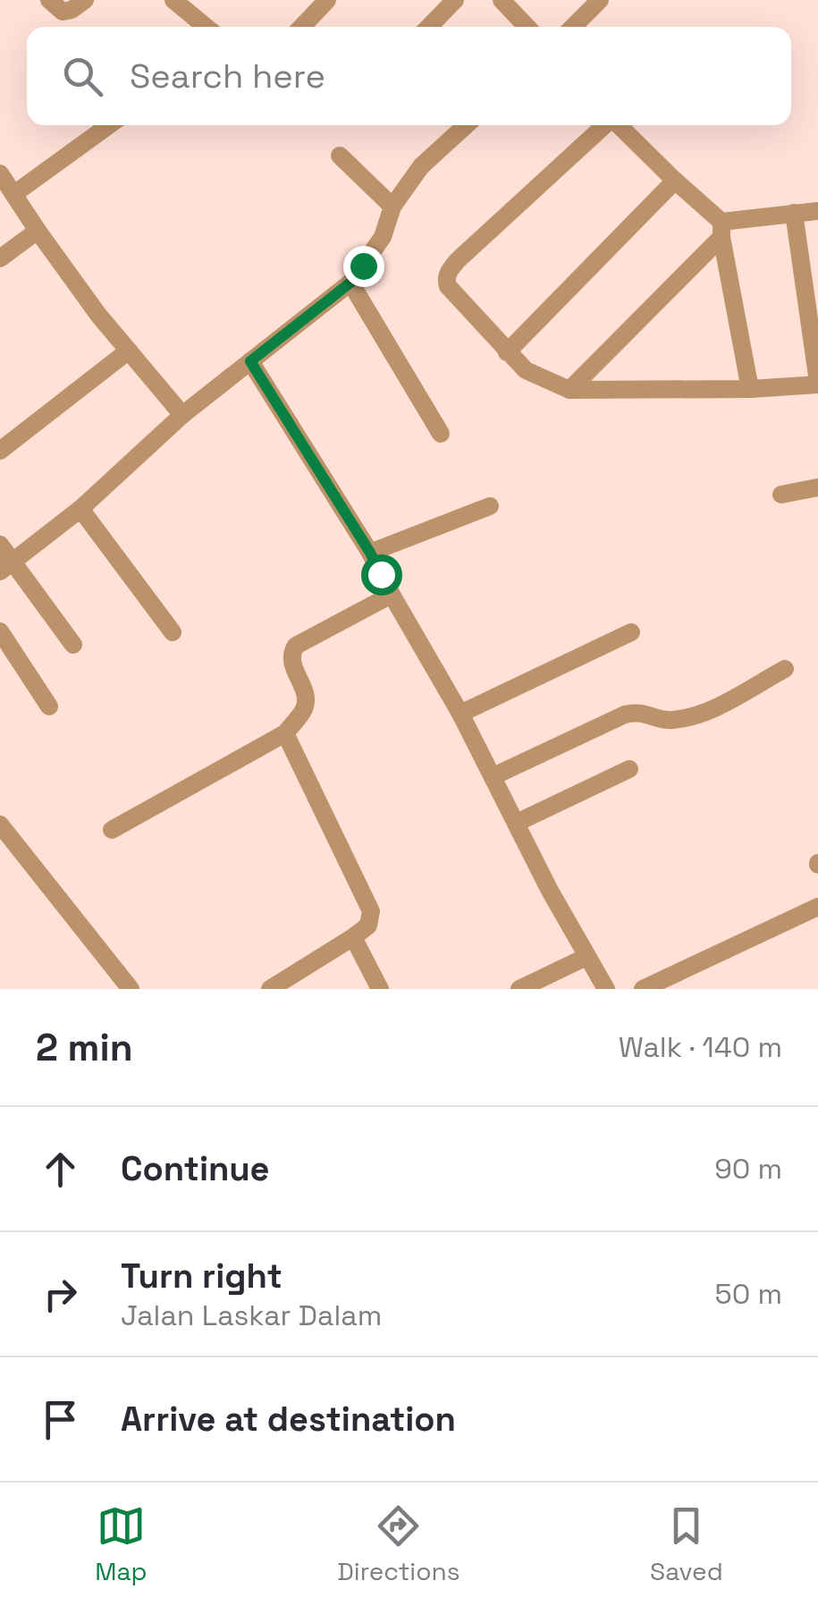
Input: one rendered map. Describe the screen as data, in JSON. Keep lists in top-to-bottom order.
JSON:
{
  "page": {
    "search": "Search here",
    "heading": ["2 min", "Walk · 140 m"],
    "list": [
      ["Continue", "90 m"],
      ["Turn right", "Jalan Laskar Dalam", "50 m"],
      "Arrive at destination"
    ],
    "nav": ["Map", "Directions", "Saved"]
  }
}
